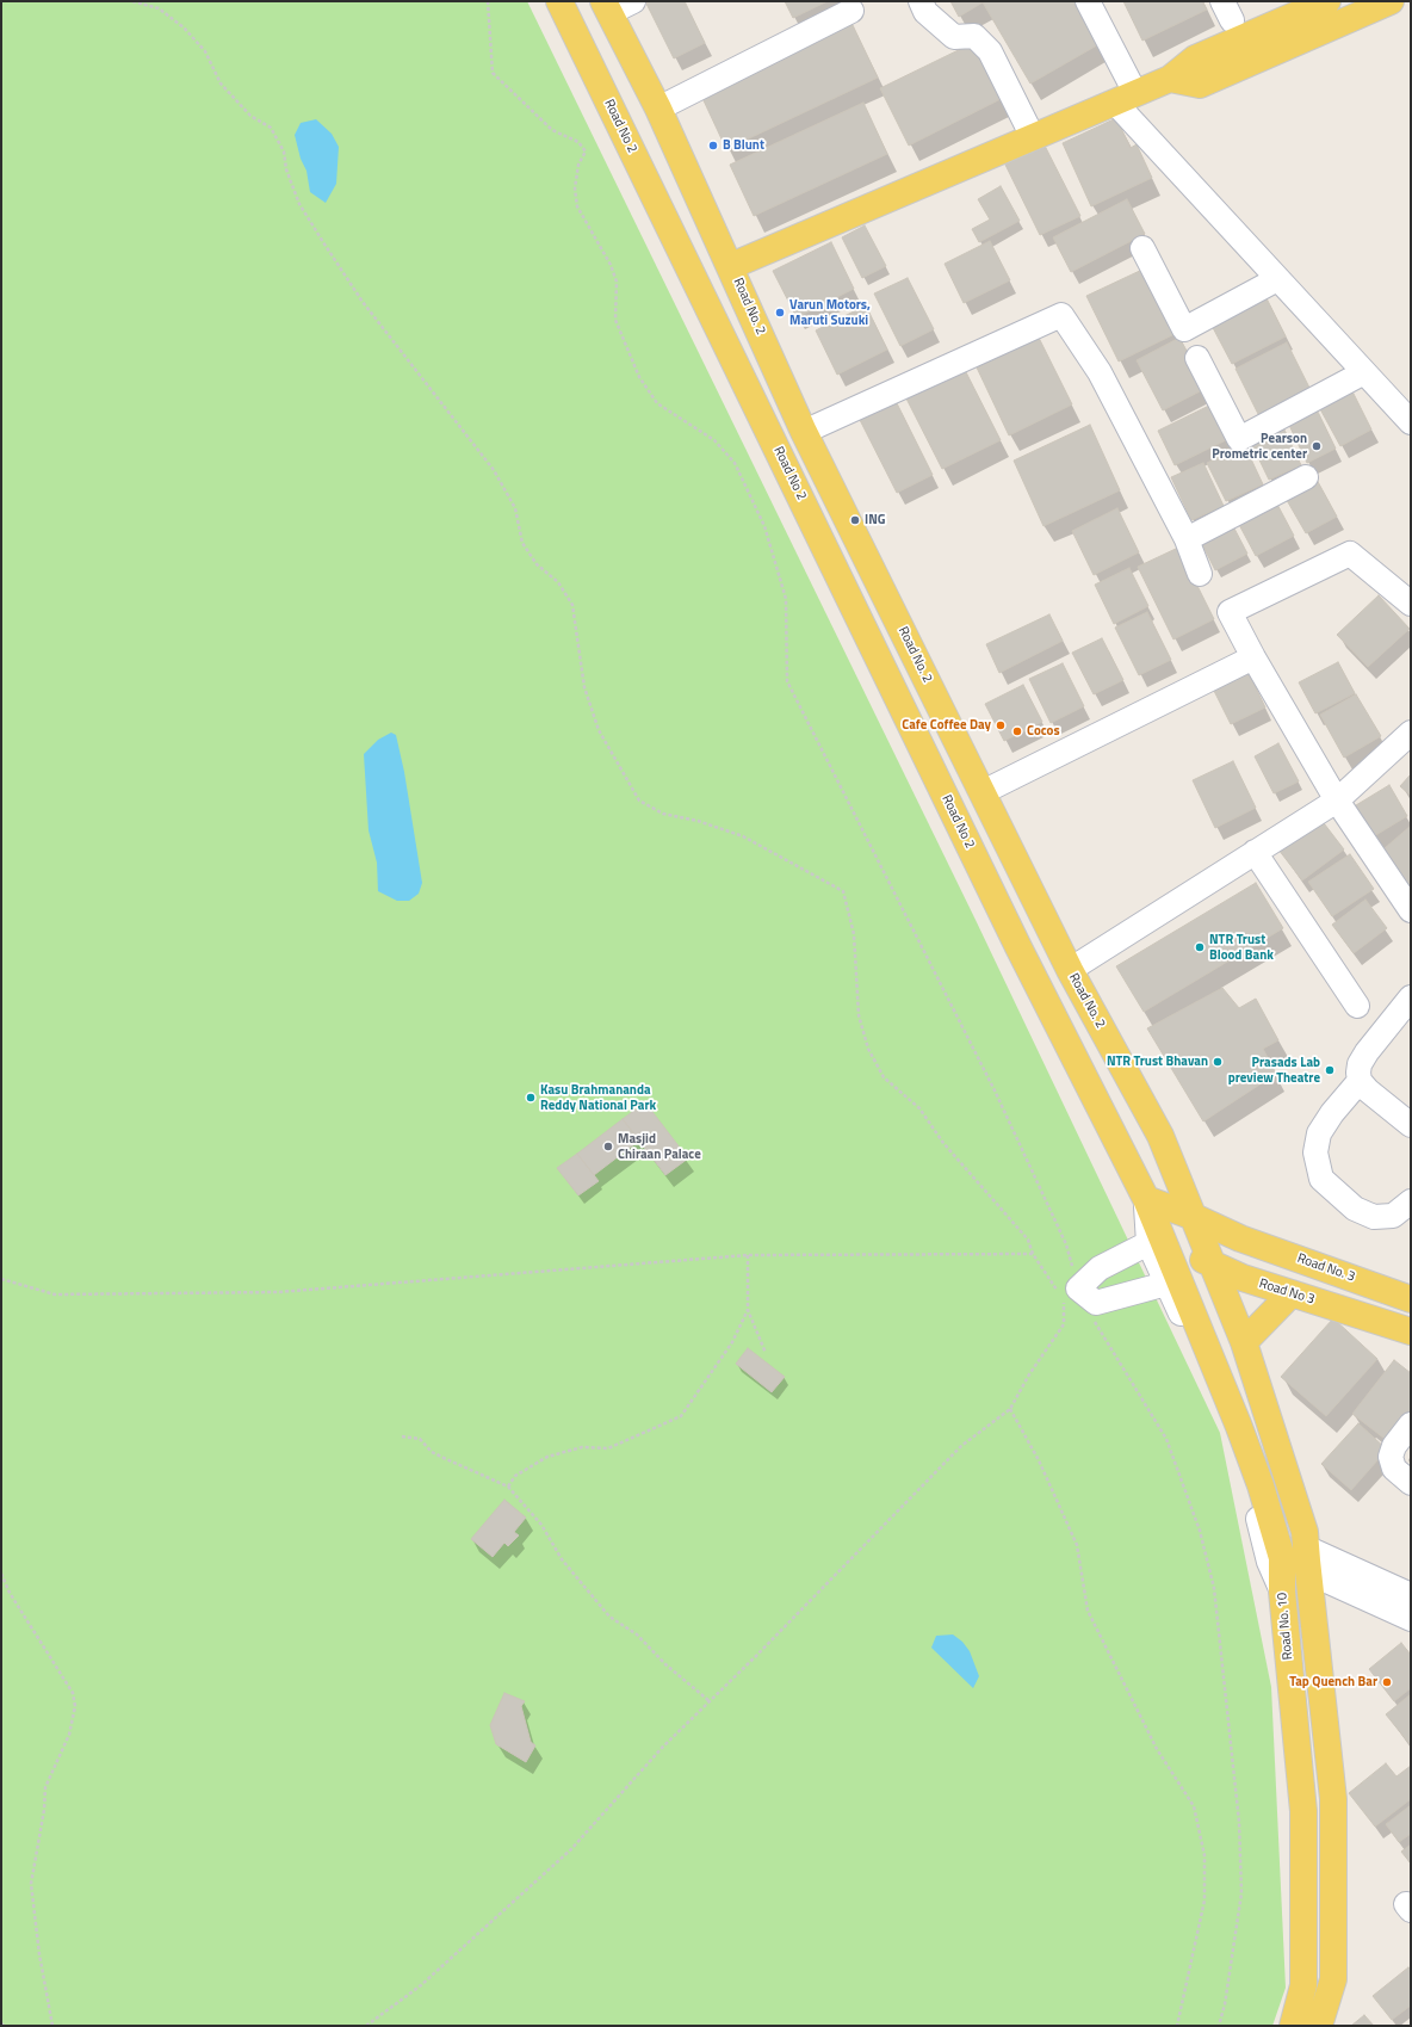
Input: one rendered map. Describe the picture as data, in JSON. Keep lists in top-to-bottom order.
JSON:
{
  "streets": {
    "main road": [
      "Road No 2",
      "Road No. 2",
      "Road No. 3",
      "Road No 3",
      "Road No. 10"
    ]
  },
  "crossings": [
    ["Road No 2", "Road No. 3"],
    ["Road No. 2", "Road No. 3"],
    ["Road No. 2", "Road No 3"],
    ["Road No 3", "Road No. 10"]
  ],
  "places": [
    "B Blunt",
    "Varun Motors, Maruti Suzuki",
    "Pearson Prometric center",
    "ING",
    "Cafe Coffee Day",
    "Cocos",
    "NTR Trust Blood Bank",
    "NTR Trust Bhavan",
    "Prasads Lab preview Theatre",
    "Kasu Brahmananda Reddy National Park",
    "Masjid Chiraan Palace",
    "Tap Quench Bar"
  ]
}
